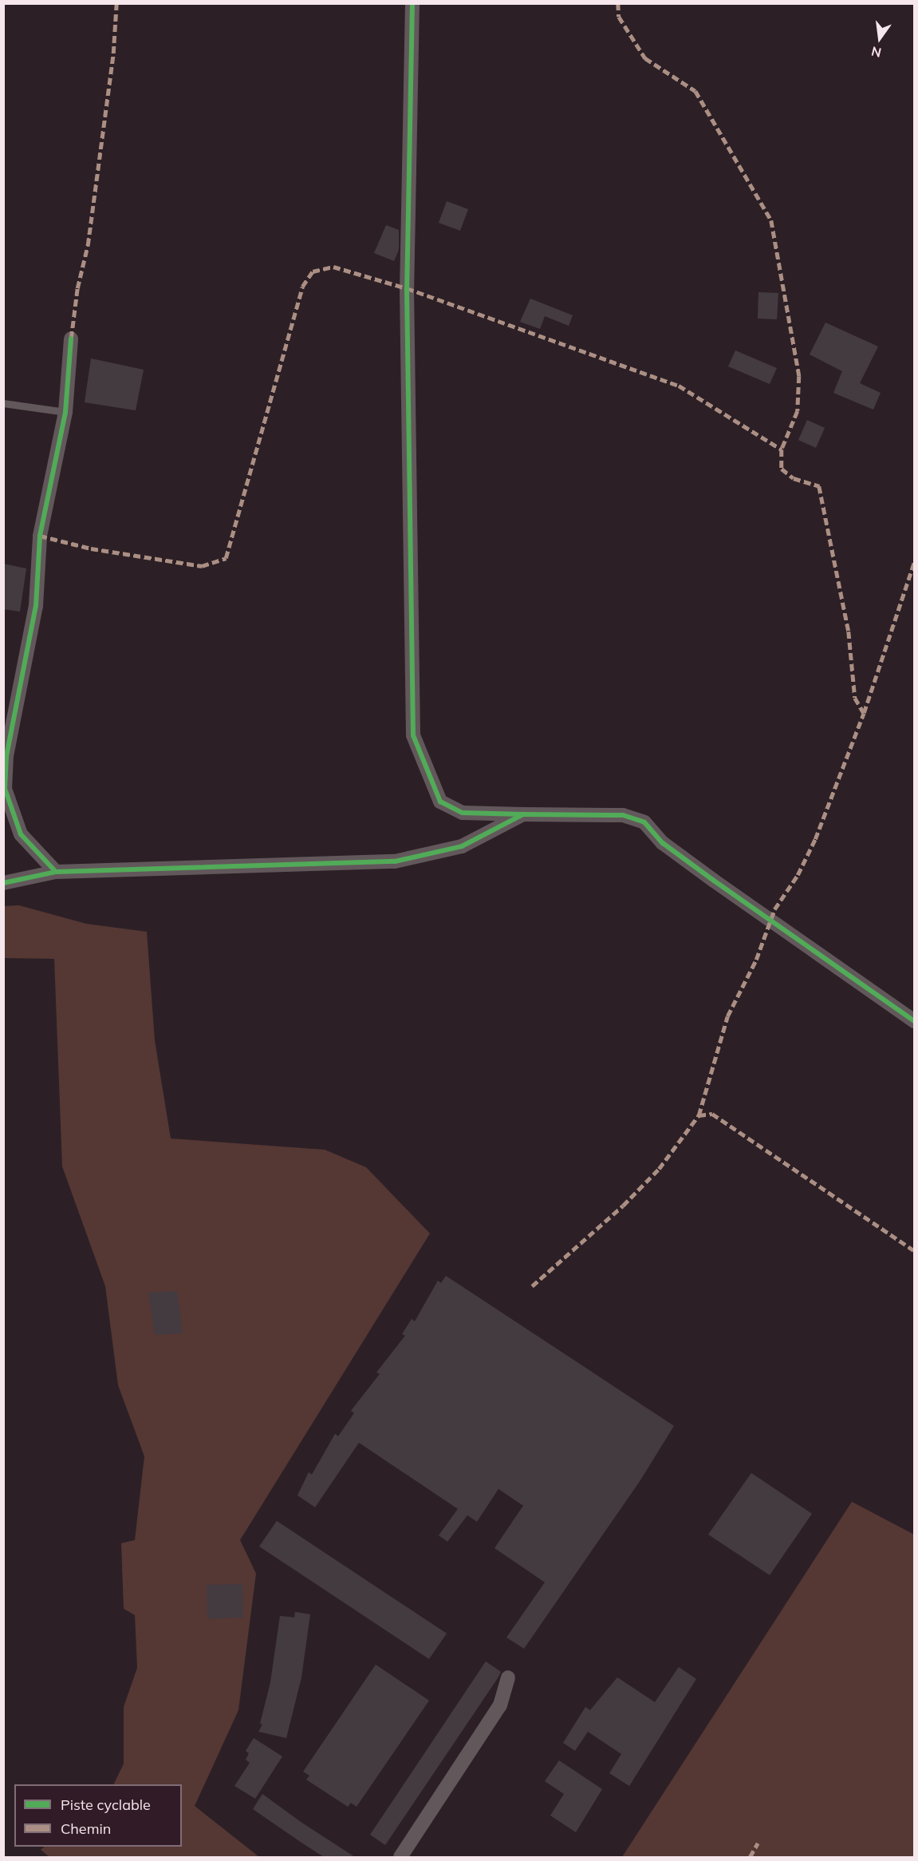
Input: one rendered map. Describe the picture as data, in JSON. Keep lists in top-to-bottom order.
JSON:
{
  "legend": ["Piste cyclable", "Chemin"],
  "north": "bottom"
}
